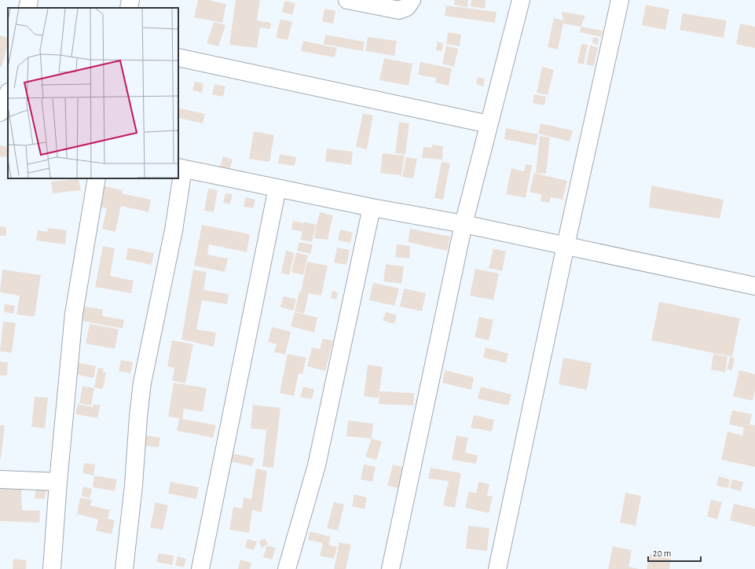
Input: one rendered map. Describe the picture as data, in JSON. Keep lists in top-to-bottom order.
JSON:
{
  "scale_bar": "20 m"
}
